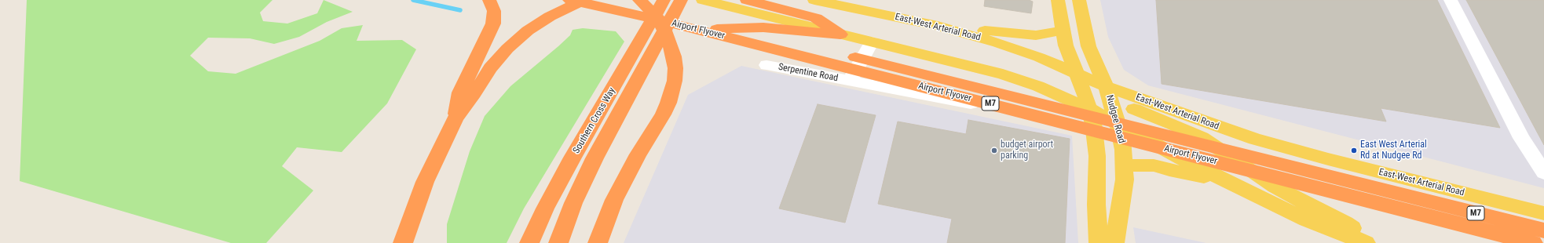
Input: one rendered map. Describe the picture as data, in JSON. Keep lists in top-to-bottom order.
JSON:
{
  "streets": {
    "highway": [
      "East-West Arterial Road",
      "Airport Flyover",
      "M7",
      "Southern Cross Way"
    ],
    "main road": ["Nudgee Road"],
    "lane": ["Serpentine Road"]
  },
  "crossings": [
    ["East-West Arterial Road", "Airport Flyover"],
    ["East-West Arterial Road", "M7"],
    ["East-West Arterial Road", "Nudgee Road"],
    ["Airport Flyover", "M7"]
  ],
  "places": ["budget airport parking", "East West Arterial Rd at Nudgee Rd"]
}
